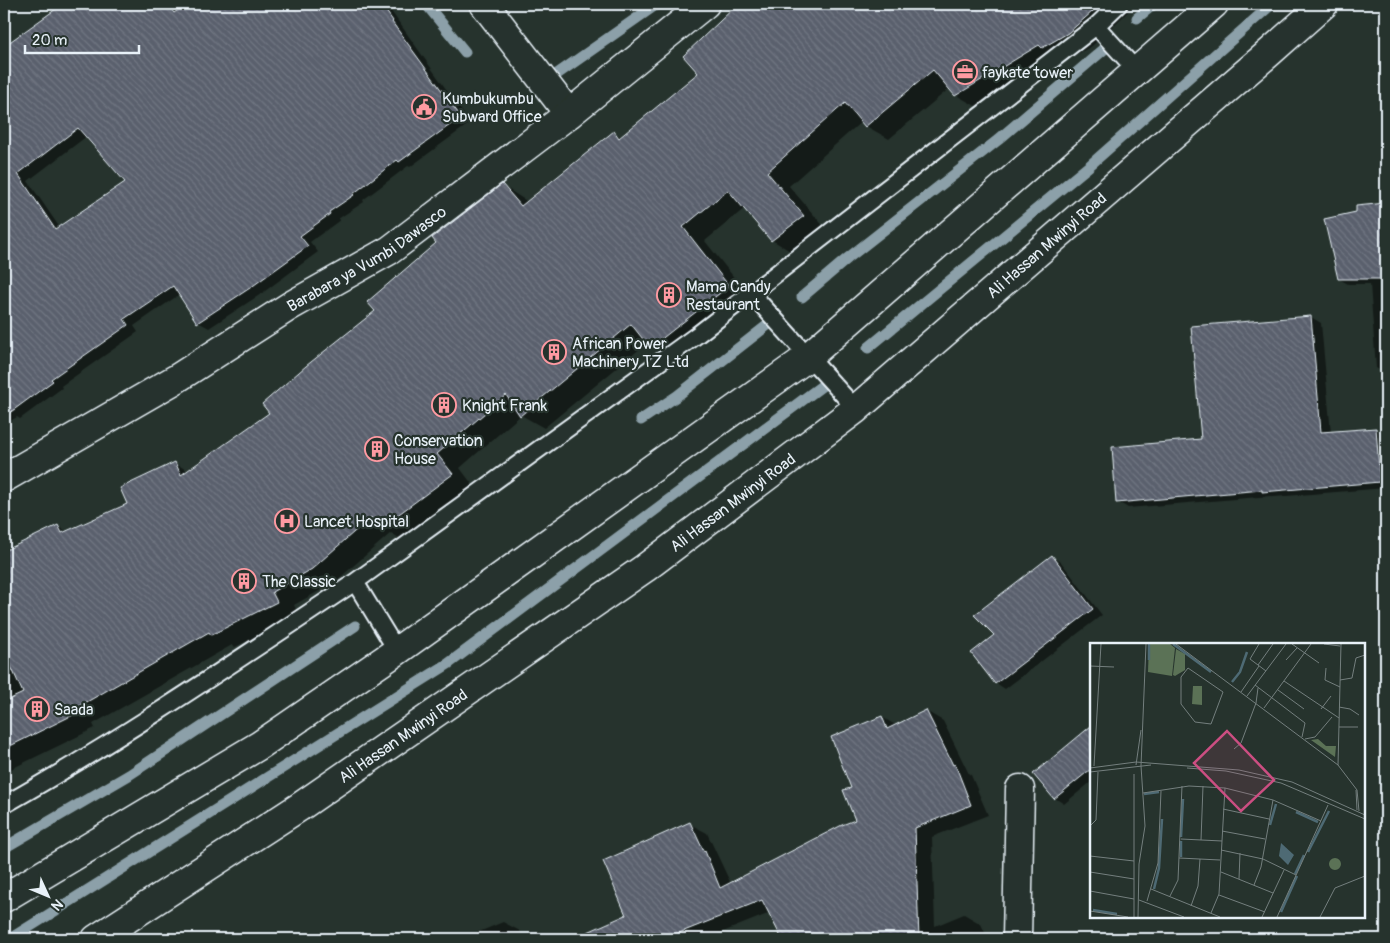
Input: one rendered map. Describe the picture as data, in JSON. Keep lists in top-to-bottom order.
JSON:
{
  "streets": {
    "main road": ["Ali Hassan Mwinyi Road", "Barabara ya Vumbi Dawasco"]
  },
  "places": {
    "office": ["faykate tower"],
    "public building": ["Kumbukumbu Subward Office"],
    "building": [
      "Mama Candy Restaurant",
      "African Power Machinery TZ Ltd",
      "Knight Frank",
      "Conservation House",
      "The Classic",
      "Saada"
    ],
    "hospital": ["Lancet Hospital"]
  },
  "scale_bar": "20 m",
  "north": "bottom right"
}
